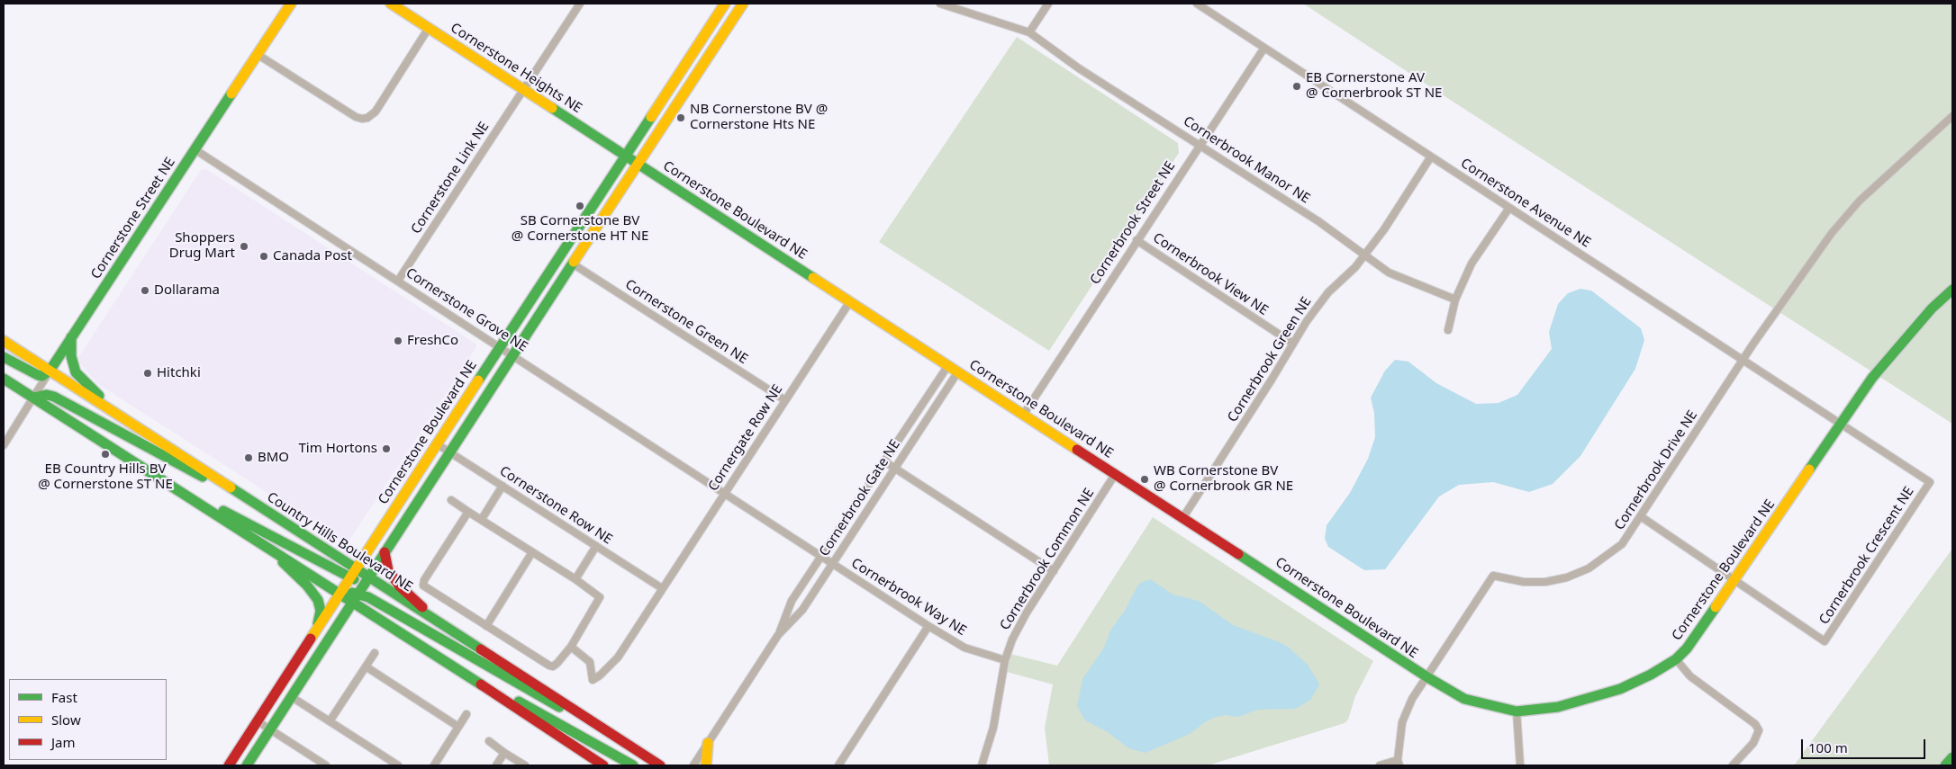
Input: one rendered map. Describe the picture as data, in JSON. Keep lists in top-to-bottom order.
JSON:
{
  "streets": {
    "main road": [
      "Cornerstone Heights NE",
      "Cornerstone Boulevard NE",
      "Cornerstone Street NE",
      "Country Hills Boulevard NE"
    ],
    "street": [
      "Cornerbrook Manor NE",
      "Cornerstone Link NE",
      "Cornerstone Avenue NE",
      "Cornerbrook Street NE",
      "Cornerbrook View NE",
      "Cornerstone Grove NE",
      "Cornerstone Green NE",
      "Cornerbrook Green NE",
      "Cornergate Row NE",
      "Cornerbrook Drive NE",
      "Cornerbrook Gate NE",
      "Cornerstone Row NE",
      "Cornerbrook Crescent NE",
      "Cornerbrook Common NE",
      "Cornerbrook Way NE"
    ]
  },
  "crossings": [
    ["Cornerstone Heights NE", "Cornerstone Link NE"],
    ["Cornerstone Heights NE", "Cornerstone Boulevard NE"],
    ["Cornerbrook Manor NE", "Cornerbrook Street NE"],
    ["Cornerbrook Manor NE", "Cornerbrook Green NE"],
    ["Cornerstone Link NE", "Cornerstone Grove NE"],
    ["Cornerstone Avenue NE", "Cornerstone Boulevard NE"],
    ["Cornerstone Avenue NE", "Cornerbrook Street NE"],
    ["Cornerstone Avenue NE", "Cornerbrook Green NE"],
    ["Cornerstone Avenue NE", "Cornerbrook Drive NE"],
    ["Cornerstone Avenue NE", "Cornerbrook Crescent NE"],
    ["Cornerstone Boulevard NE", "Cornerbrook Street NE"],
    ["Cornerstone Boulevard NE", "Cornerstone Grove NE"],
    ["Cornerstone Boulevard NE", "Cornerbrook Green NE"],
    ["Cornerstone Boulevard NE", "Cornergate Row NE"],
    ["Cornerstone Boulevard NE", "Cornerbrook Drive NE"],
    ["Cornerstone Boulevard NE", "Cornerbrook Gate NE"],
    ["Cornerstone Boulevard NE", "Cornerstone Row NE"],
    ["Cornerstone Boulevard NE", "Country Hills Boulevard NE"],
    ["Cornerstone Boulevard NE", "Cornerbrook Crescent NE"],
    ["Cornerstone Boulevard NE", "Cornerbrook Common NE"],
    ["Cornerstone Street NE", "Cornerstone Grove NE"],
    ["Cornerstone Street NE", "Country Hills Boulevard NE"],
    ["Cornerbrook Street NE", "Cornerbrook View NE"],
    ["Cornerbrook View NE", "Cornerbrook Green NE"],
    ["Cornerstone Grove NE", "Cornergate Row NE"],
    ["Cornerstone Grove NE", "Cornerbrook Gate NE"],
    ["Cornerstone Grove NE", "Cornerbrook Way NE"],
    ["Cornerstone Green NE", "Cornergate Row NE"],
    ["Cornergate Row NE", "Cornerstone Row NE"],
    ["Cornerbrook Gate NE", "Cornerbrook Way NE"],
    ["Cornerbrook Common NE", "Cornerbrook Way NE"]
  ],
  "places": [
    "EB Cornerstone AV @ Cornerbrook ST NE",
    "NB Cornerstone BV @ Cornerstone Hts NE",
    "SB Cornerstone BV @ Cornerstone HT NE",
    "Shoppers Drug Mart",
    "Canada Post",
    "Dollarama",
    "FreshCo",
    "Hitchki",
    "Tim Hortons",
    "EB Country Hills BV @ Cornerstone ST NE",
    "BMO",
    "WB Cornerstone BV @ Cornerbrook GR NE"
  ],
  "legend": ["Fast", "Slow", "Jam"],
  "scale_bar": "100 m"
}
